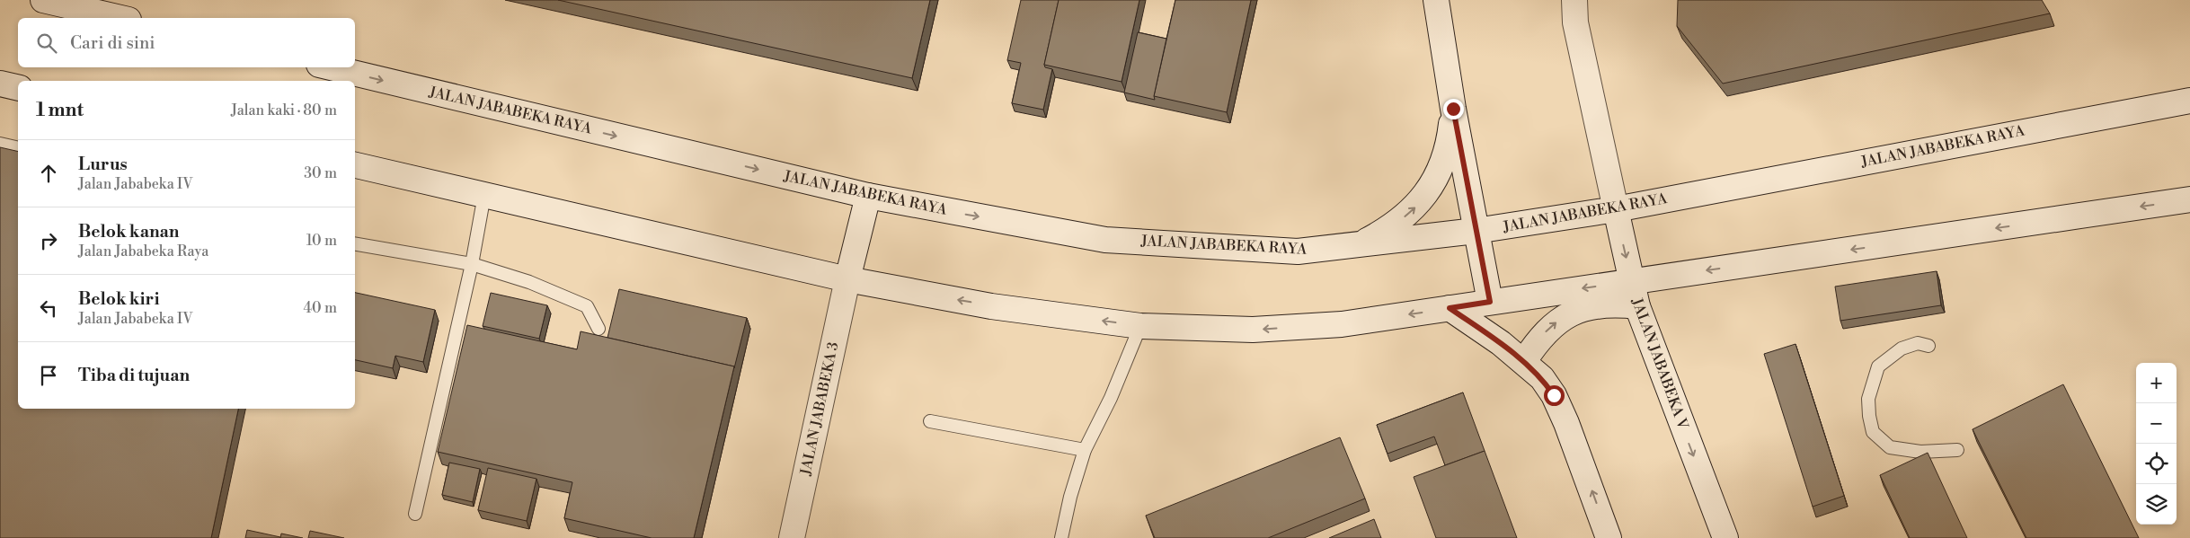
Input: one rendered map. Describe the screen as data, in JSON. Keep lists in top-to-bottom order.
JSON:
{
  "streets": {
    "main road": ["JALAN JABABEKA RAYA", "JALAN JABABEKA V", "JALAN JABABEKA 3"]
  },
  "crossings": [
    ["JALAN JABABEKA RAYA", "JALAN JABABEKA V"],
    ["JALAN JABABEKA RAYA", "JALAN JABABEKA 3"]
  ],
  "page": {
    "search": "Cari di sini",
    "heading": ["1 mnt", "Jalan kaki · 80 m"],
    "list": [
      ["Lurus", "Jalan Jababeka IV", "30 m"],
      ["Belok kanan", "Jalan Jababeka Raya", "10 m"],
      ["Belok kiri", "Jalan Jababeka IV", "40 m"],
      "Tiba di tujuan"
    ],
    "map_buttons": ["+", "−"]
  }
}
